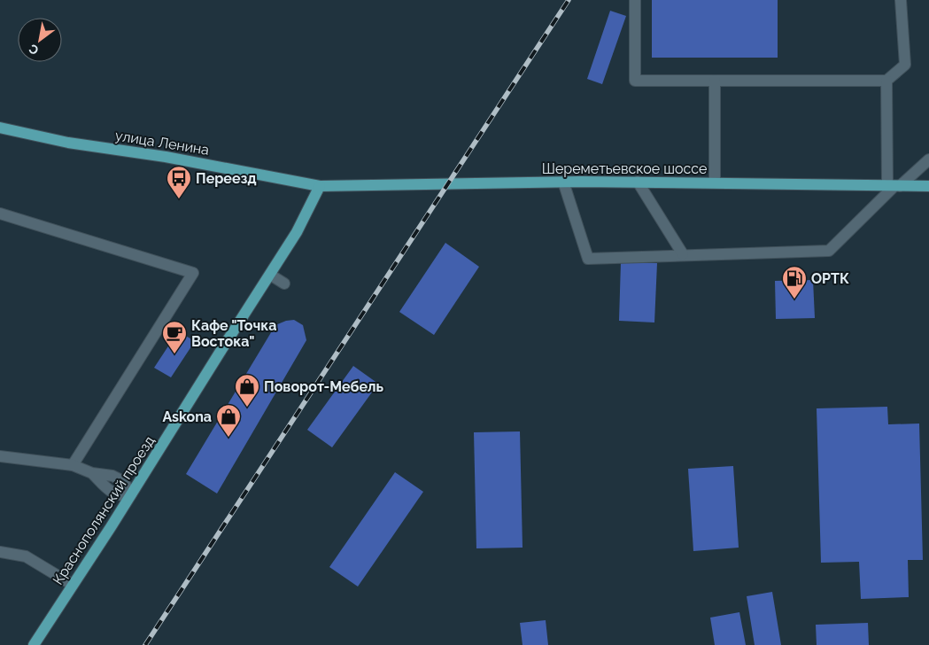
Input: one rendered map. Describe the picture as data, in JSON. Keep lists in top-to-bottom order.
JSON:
{
  "streets": {
    "main road": ["улица Ленина", "Шереметьевское шоссе", "Краснополянский проезд"]
  },
  "crossings": [
    ["улица Ленина", "Шереметьевское шоссе"],
    ["улица Ленина", "Краснополянский проезд"],
    ["Шереметьевское шоссе", "Краснополянский проезд"]
  ],
  "places": {
    "bus stop": ["Переезд"],
    "fuel station": ["ОРТК"],
    "cafe": ["Кафе \"Точка Востока\""],
    "shop": ["Поворот-Мебель", "Askona"]
  },
  "north": "bottom left"
}
